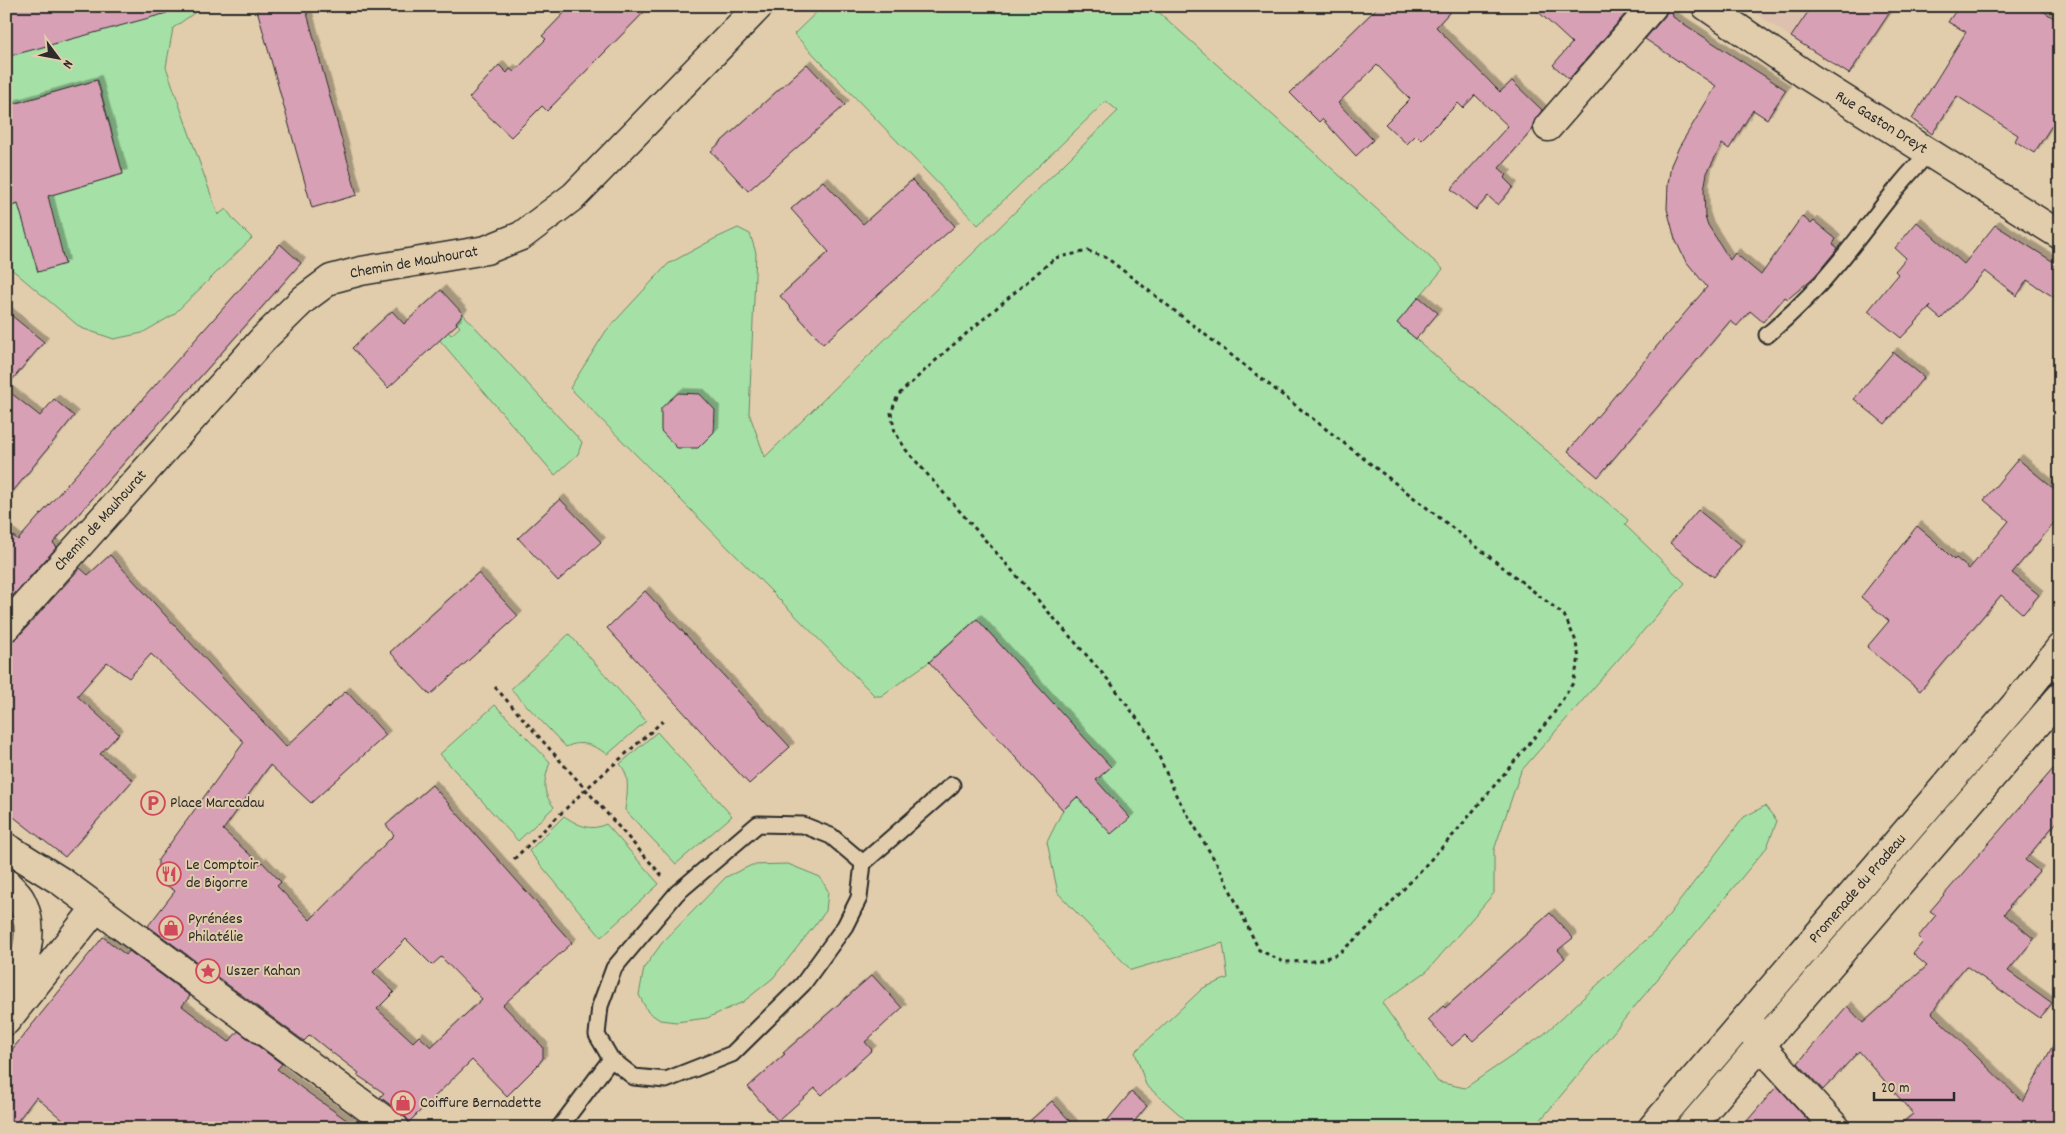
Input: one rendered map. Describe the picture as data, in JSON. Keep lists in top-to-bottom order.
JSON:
{
  "streets": {
    "street": ["Rue Gaston Dreyt", "Chemin de Mauhourat", "Promenade du Pradeau"]
  },
  "places": {
    "parking": ["Place Marcadau"],
    "restaurant": ["Le Comptoir de Bigorre"],
    "shop": ["Pyrénées Philatélie", "Coiffure Bernadette"],
    "place": ["Uszer Kahan"]
  },
  "scale_bar": "20 m",
  "north": "bottom right"
}
